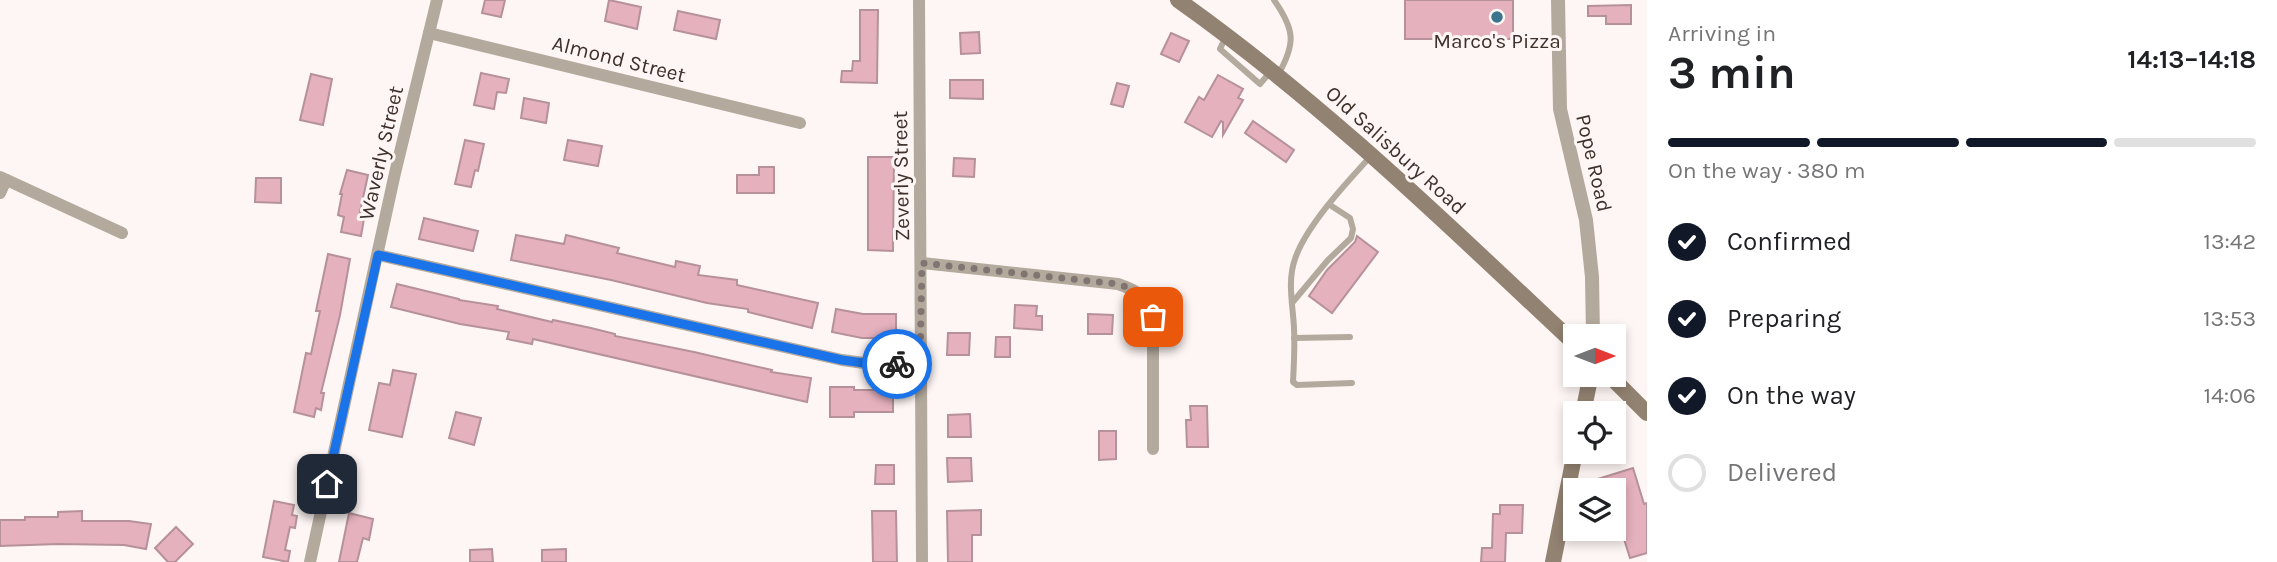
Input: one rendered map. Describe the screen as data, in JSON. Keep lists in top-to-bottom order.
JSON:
{
  "streets": {
    "main road": ["Old Salisbury Road"],
    "street": [
      "Almond Street",
      "Waverly Street",
      "Pope Road",
      "Zeverly Street"
    ]
  },
  "crossings": [
    ["Almond Street", "Waverly Street"]
  ],
  "places": ["Marco's Pizza"],
  "north": "right",
  "page": {
    "heading": ["3 min", "Arriving in", "14:13–14:18"],
    "bar": "On the way · 380 m",
    "list": [
      ["Confirmed", "13:42"],
      ["Preparing", "13:53"],
      ["On the way", "14:06"],
      "Delivered"
    ]
  }
}
